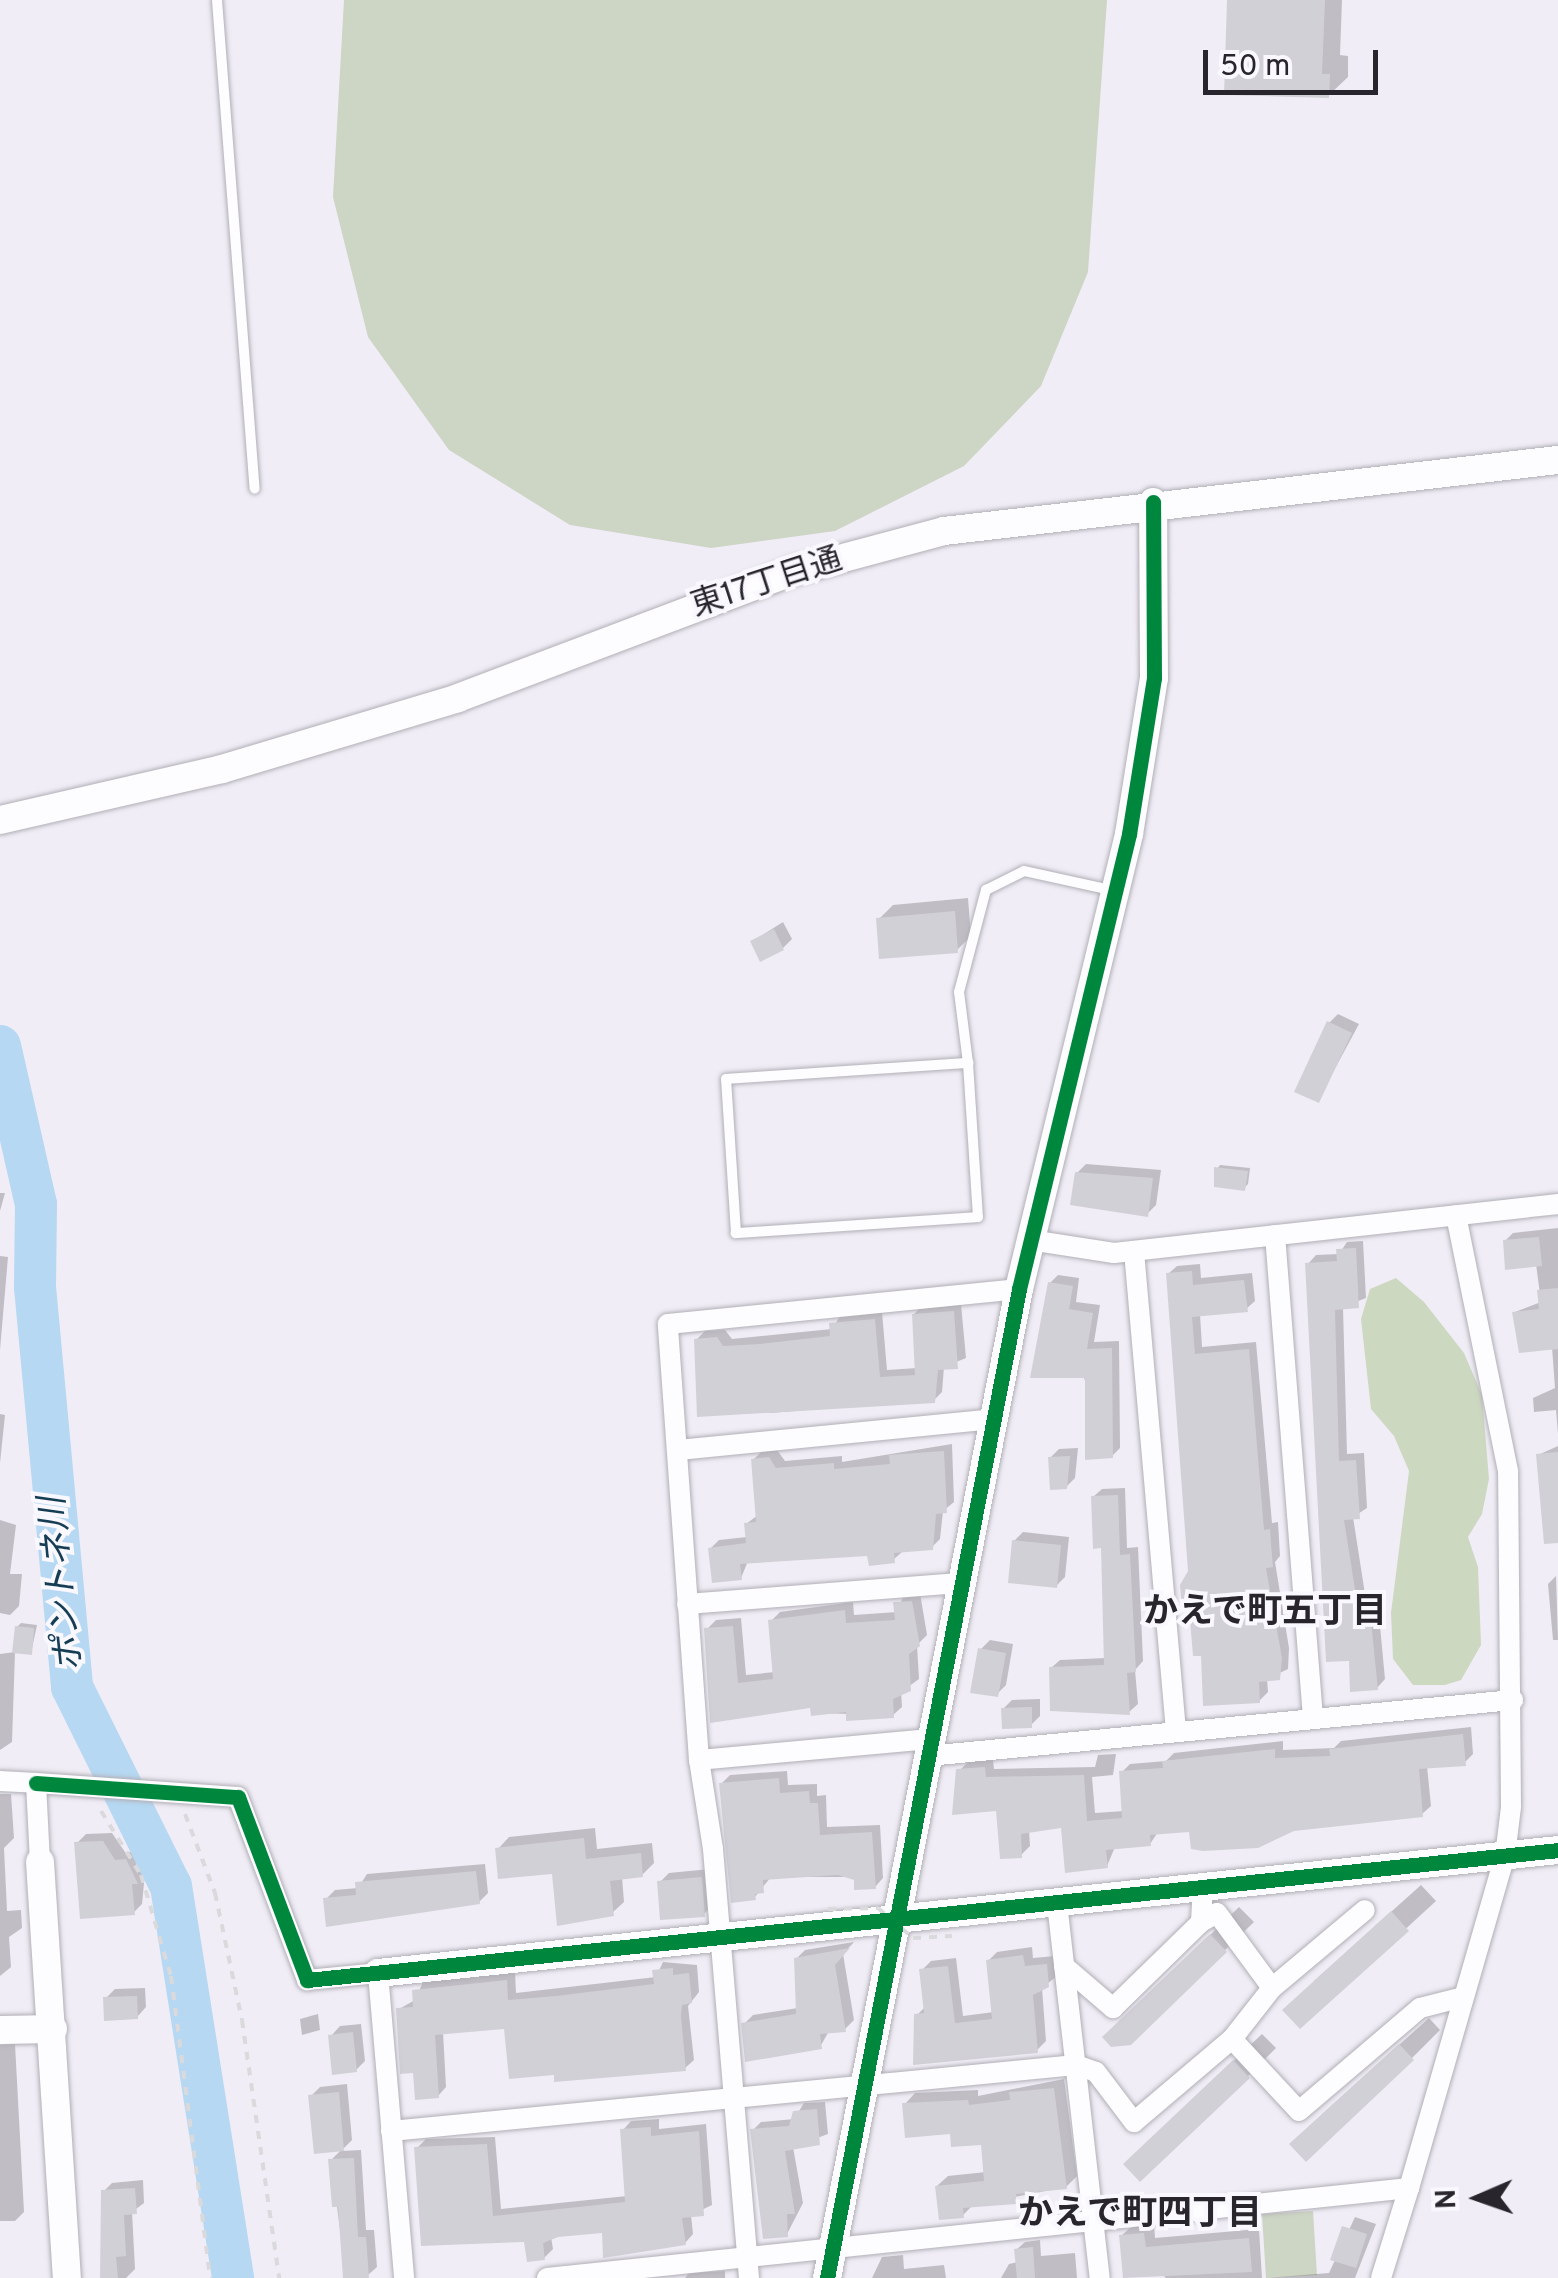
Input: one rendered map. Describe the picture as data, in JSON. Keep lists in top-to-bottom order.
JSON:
{
  "streets": {
    "street": ["東17丁目通"]
  },
  "districts": ["かえで町五丁目", "かえで町四丁目"],
  "water": ["ポントネ川"],
  "scale_bar": "50 m",
  "north": "left"
}
